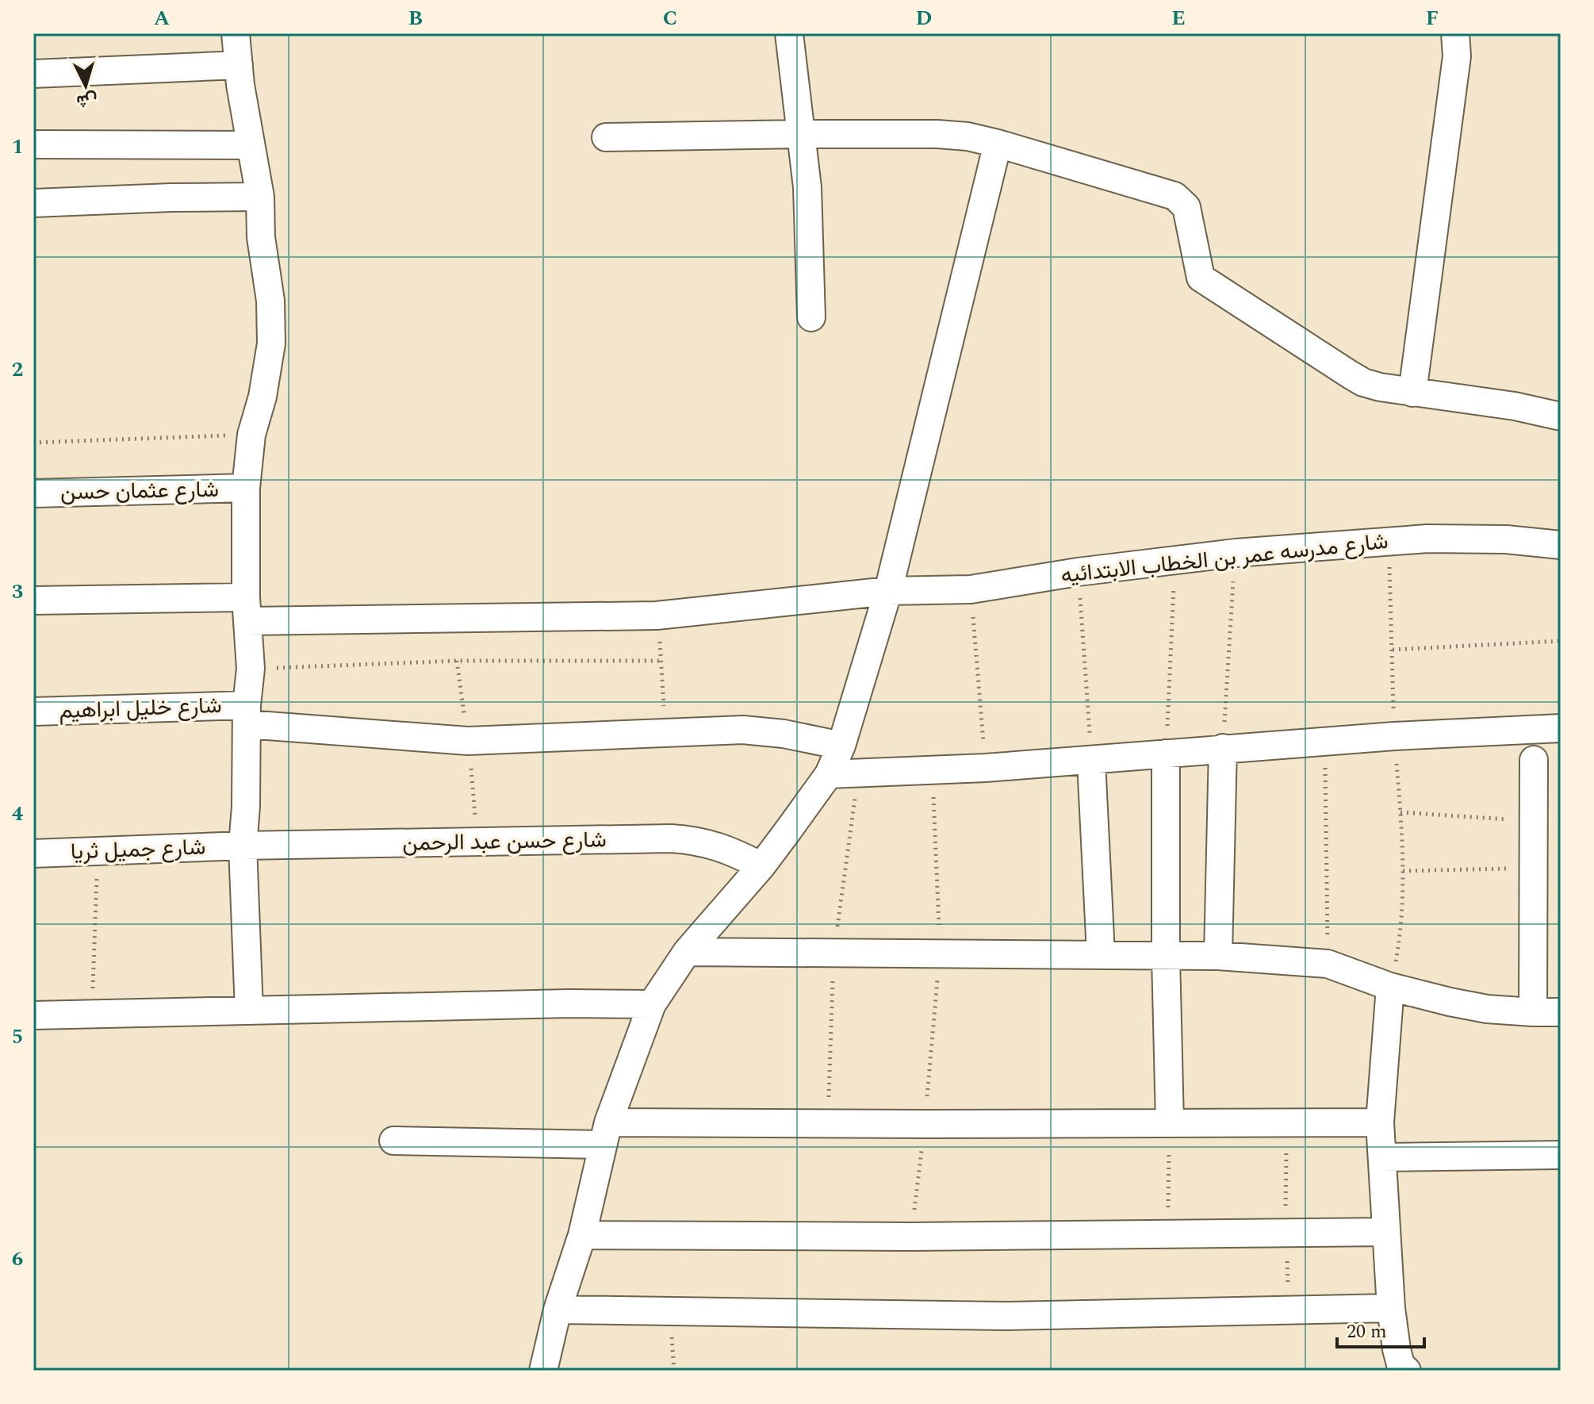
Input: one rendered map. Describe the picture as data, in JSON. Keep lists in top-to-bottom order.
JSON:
{
  "streets": {
    "street": [
      "شارع عثمان حسن",
      "شارع مدرسه عمر بن الخطاب الابتدائيه",
      "شارع خليل ابراهيم",
      "شارع حسن عبد الرحمن",
      "شارع جميل ثريا"
    ]
  },
  "crossings": [
    ["شارع حسن عبد الرحمن", "شارع جميل ثريا"]
  ],
  "scale_bar": "20 m",
  "north": "bottom",
  "grid": {
    "columns": [
      "A",
      "B",
      "C",
      "D",
      "E",
      "F"
    ],
    "rows": [
      "1",
      "2",
      "3",
      "4",
      "5",
      "6"
    ]
  }
}
